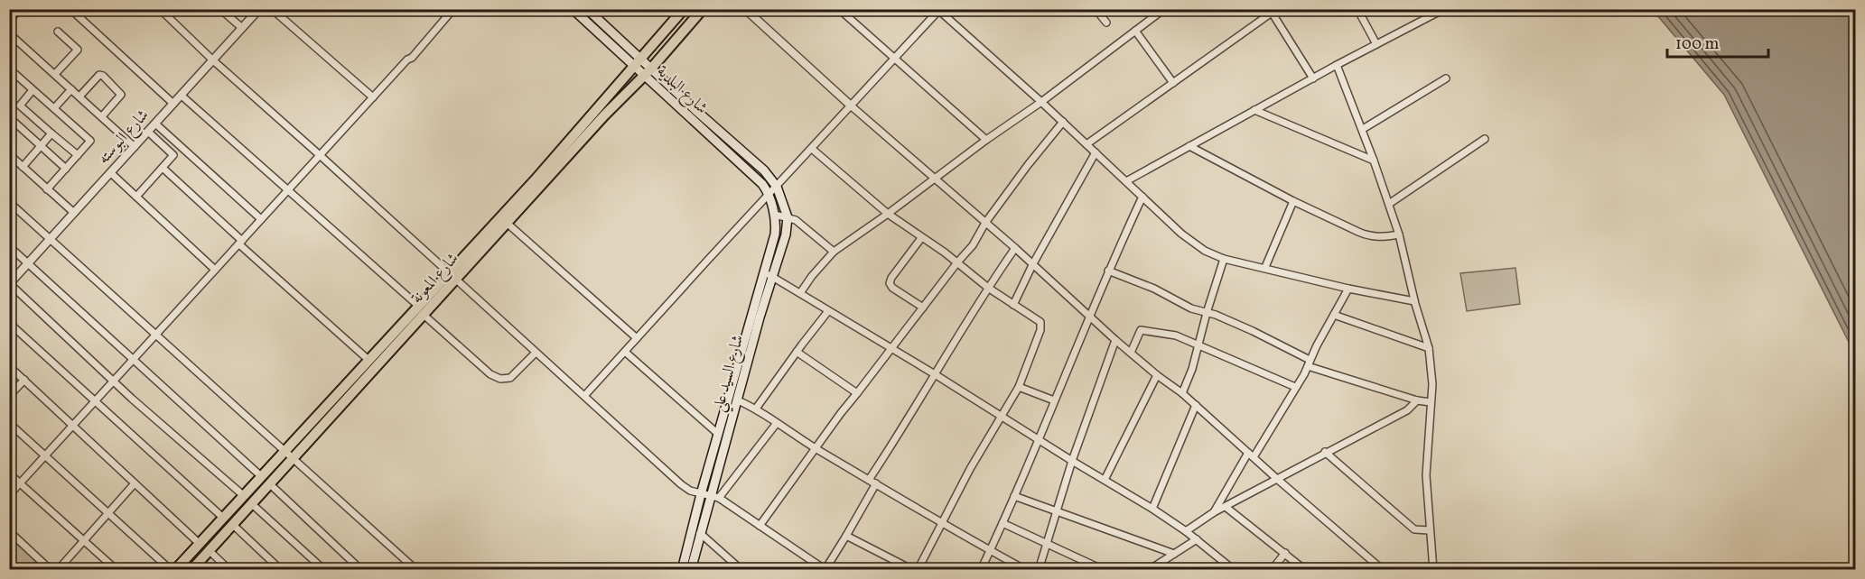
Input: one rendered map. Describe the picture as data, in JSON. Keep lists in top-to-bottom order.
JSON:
{
  "streets": {
    "highway": ["شارع المعونة"],
    "main road": ["شارع البلدية", "شارع السيد علي"],
    "street": ["شارع البوسته"]
  },
  "crossings": [
    ["شارع البلدية", "شارع المعونة"],
    ["شارع البلدية", "شارع السيد علي"]
  ],
  "scale_bar": "100 m"
}
